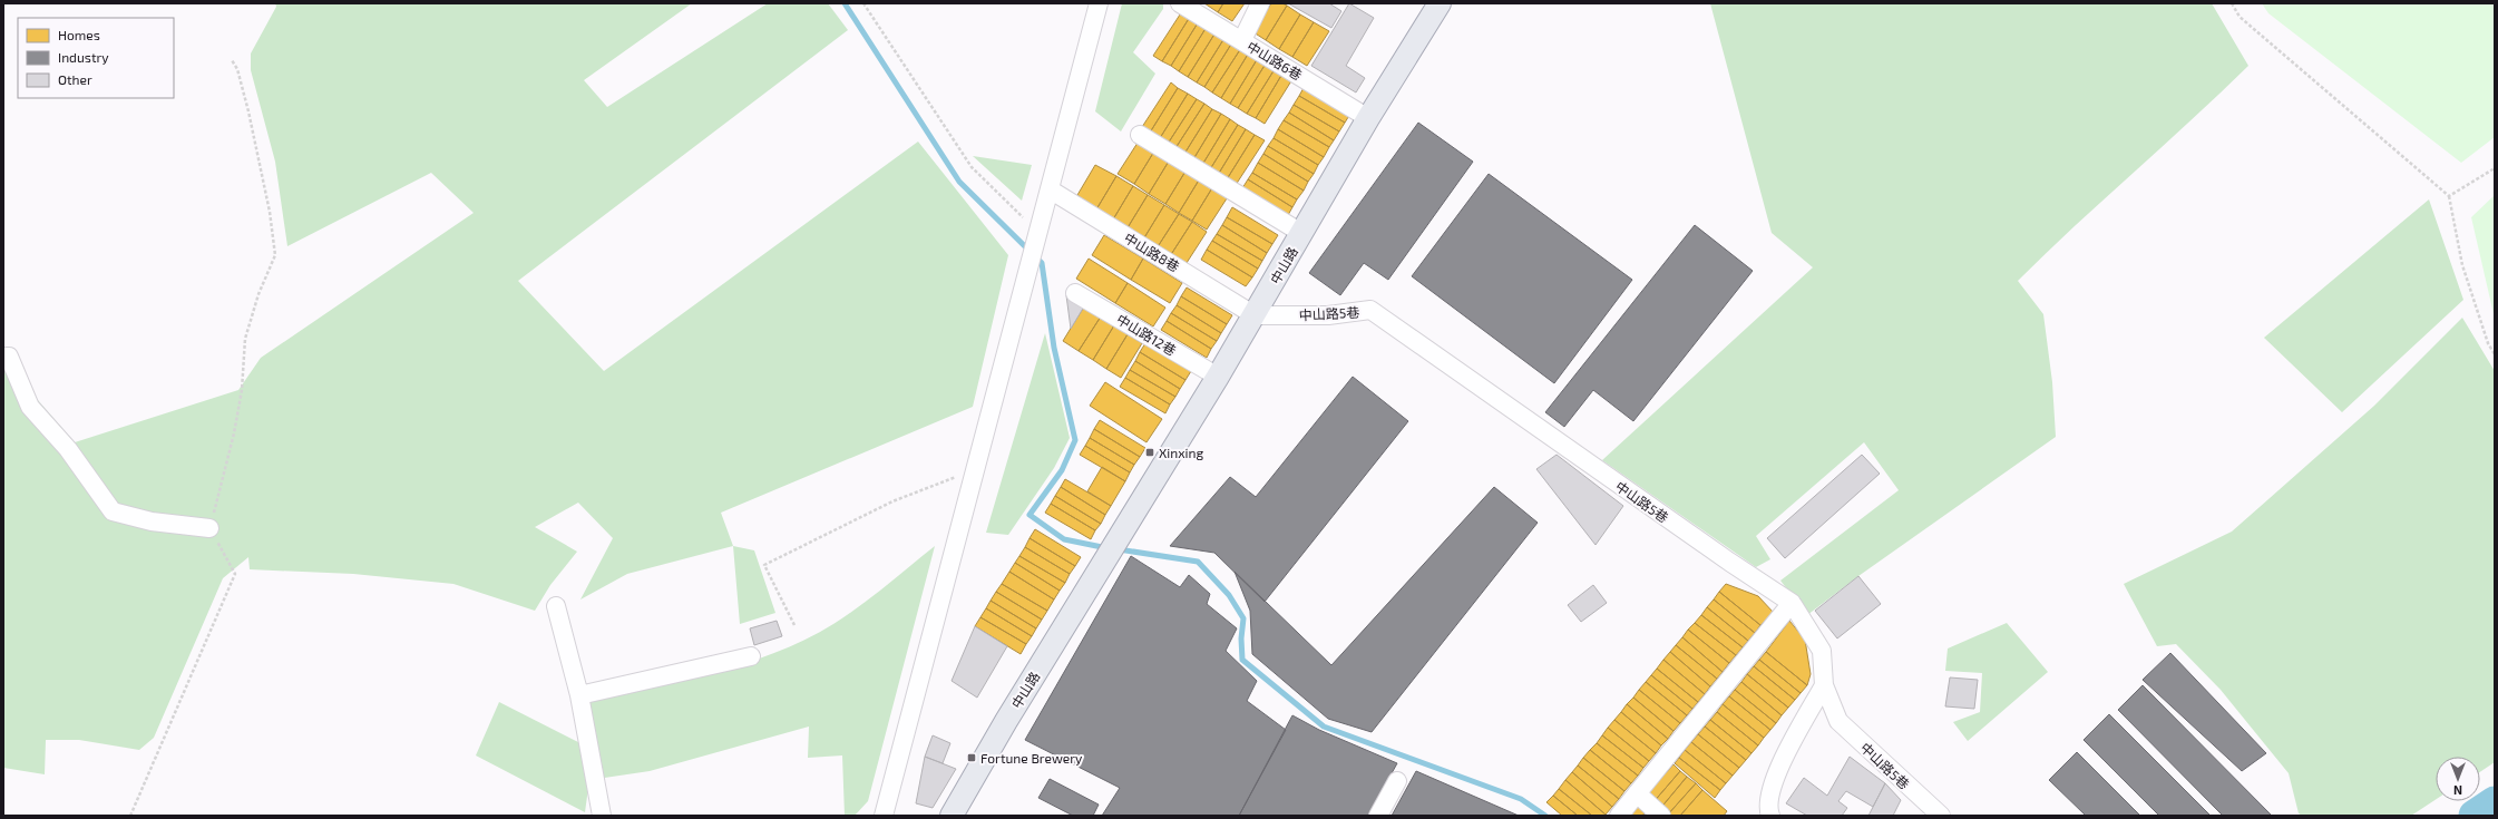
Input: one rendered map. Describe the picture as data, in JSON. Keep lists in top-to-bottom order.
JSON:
{
  "streets": {
    "main road": ["中山路"],
    "street": [
      "中山路6巷",
      "中山路8巷",
      "中山路5巷",
      "中山路12巷"
    ]
  },
  "crossings": [
    ["中山路6巷", "中山路"],
    ["中山路8巷", "中山路"],
    ["中山路8巷", "中山路5巷"],
    ["中山路", "中山路5巷"],
    ["中山路", "中山路12巷"]
  ],
  "places": {
    "transit": ["Xinxing", "Fortune Brewery"]
  },
  "legend": ["Homes", "Industry", "Other"],
  "north": "bottom"
}
